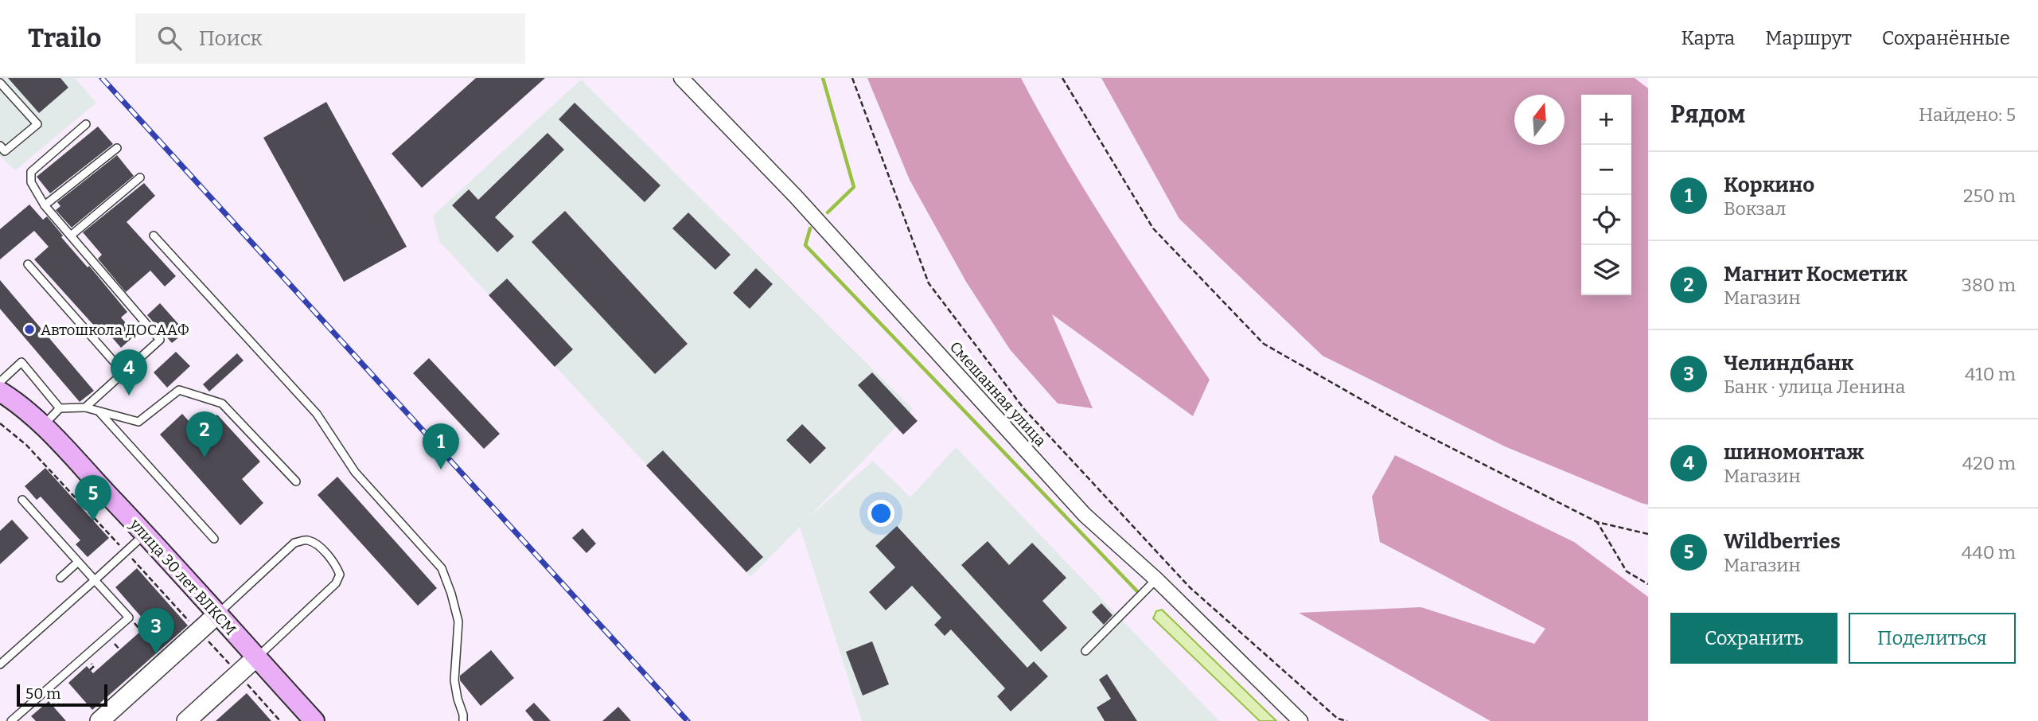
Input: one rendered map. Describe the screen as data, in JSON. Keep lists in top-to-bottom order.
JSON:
{
  "streets": {
    "main road": ["улица 30 лет ВЛКСМ"],
    "street": ["Смешанная улица"]
  },
  "places": ["Автошкола ДОСААФ"],
  "scale_bar": "50 m",
  "north": "top",
  "page": {
    "header": "Trailo",
    "search": "Поиск",
    "nav": ["Карта", "Маршрут", "Сохранённые"],
    "heading": ["Рядом", "Найдено: 5"],
    "map_buttons": ["+", "−"],
    "list": [
      {
        "mark": "1",
        "name": "Коркино",
        "note": "Вокзал",
        "value": "250 m"
      },
      {
        "mark": "2",
        "name": "Магнит Косметик",
        "note": "Магазин",
        "value": "380 m"
      },
      {
        "mark": "3",
        "name": "Челиндбанк",
        "note": "Банк · улица Ленина",
        "value": "410 m"
      },
      {
        "mark": "4",
        "name": "шиномонтаж",
        "note": "Магазин",
        "value": "420 m"
      },
      {
        "mark": "5",
        "name": "Wildberries",
        "note": "Магазин",
        "value": "440 m"
      }
    ],
    "pins": [
      "4",
      "2",
      "1",
      "5",
      "3"
    ],
    "buttons": ["Сохранить", "Поделиться"],
    "scale": "50 m"
  }
}
